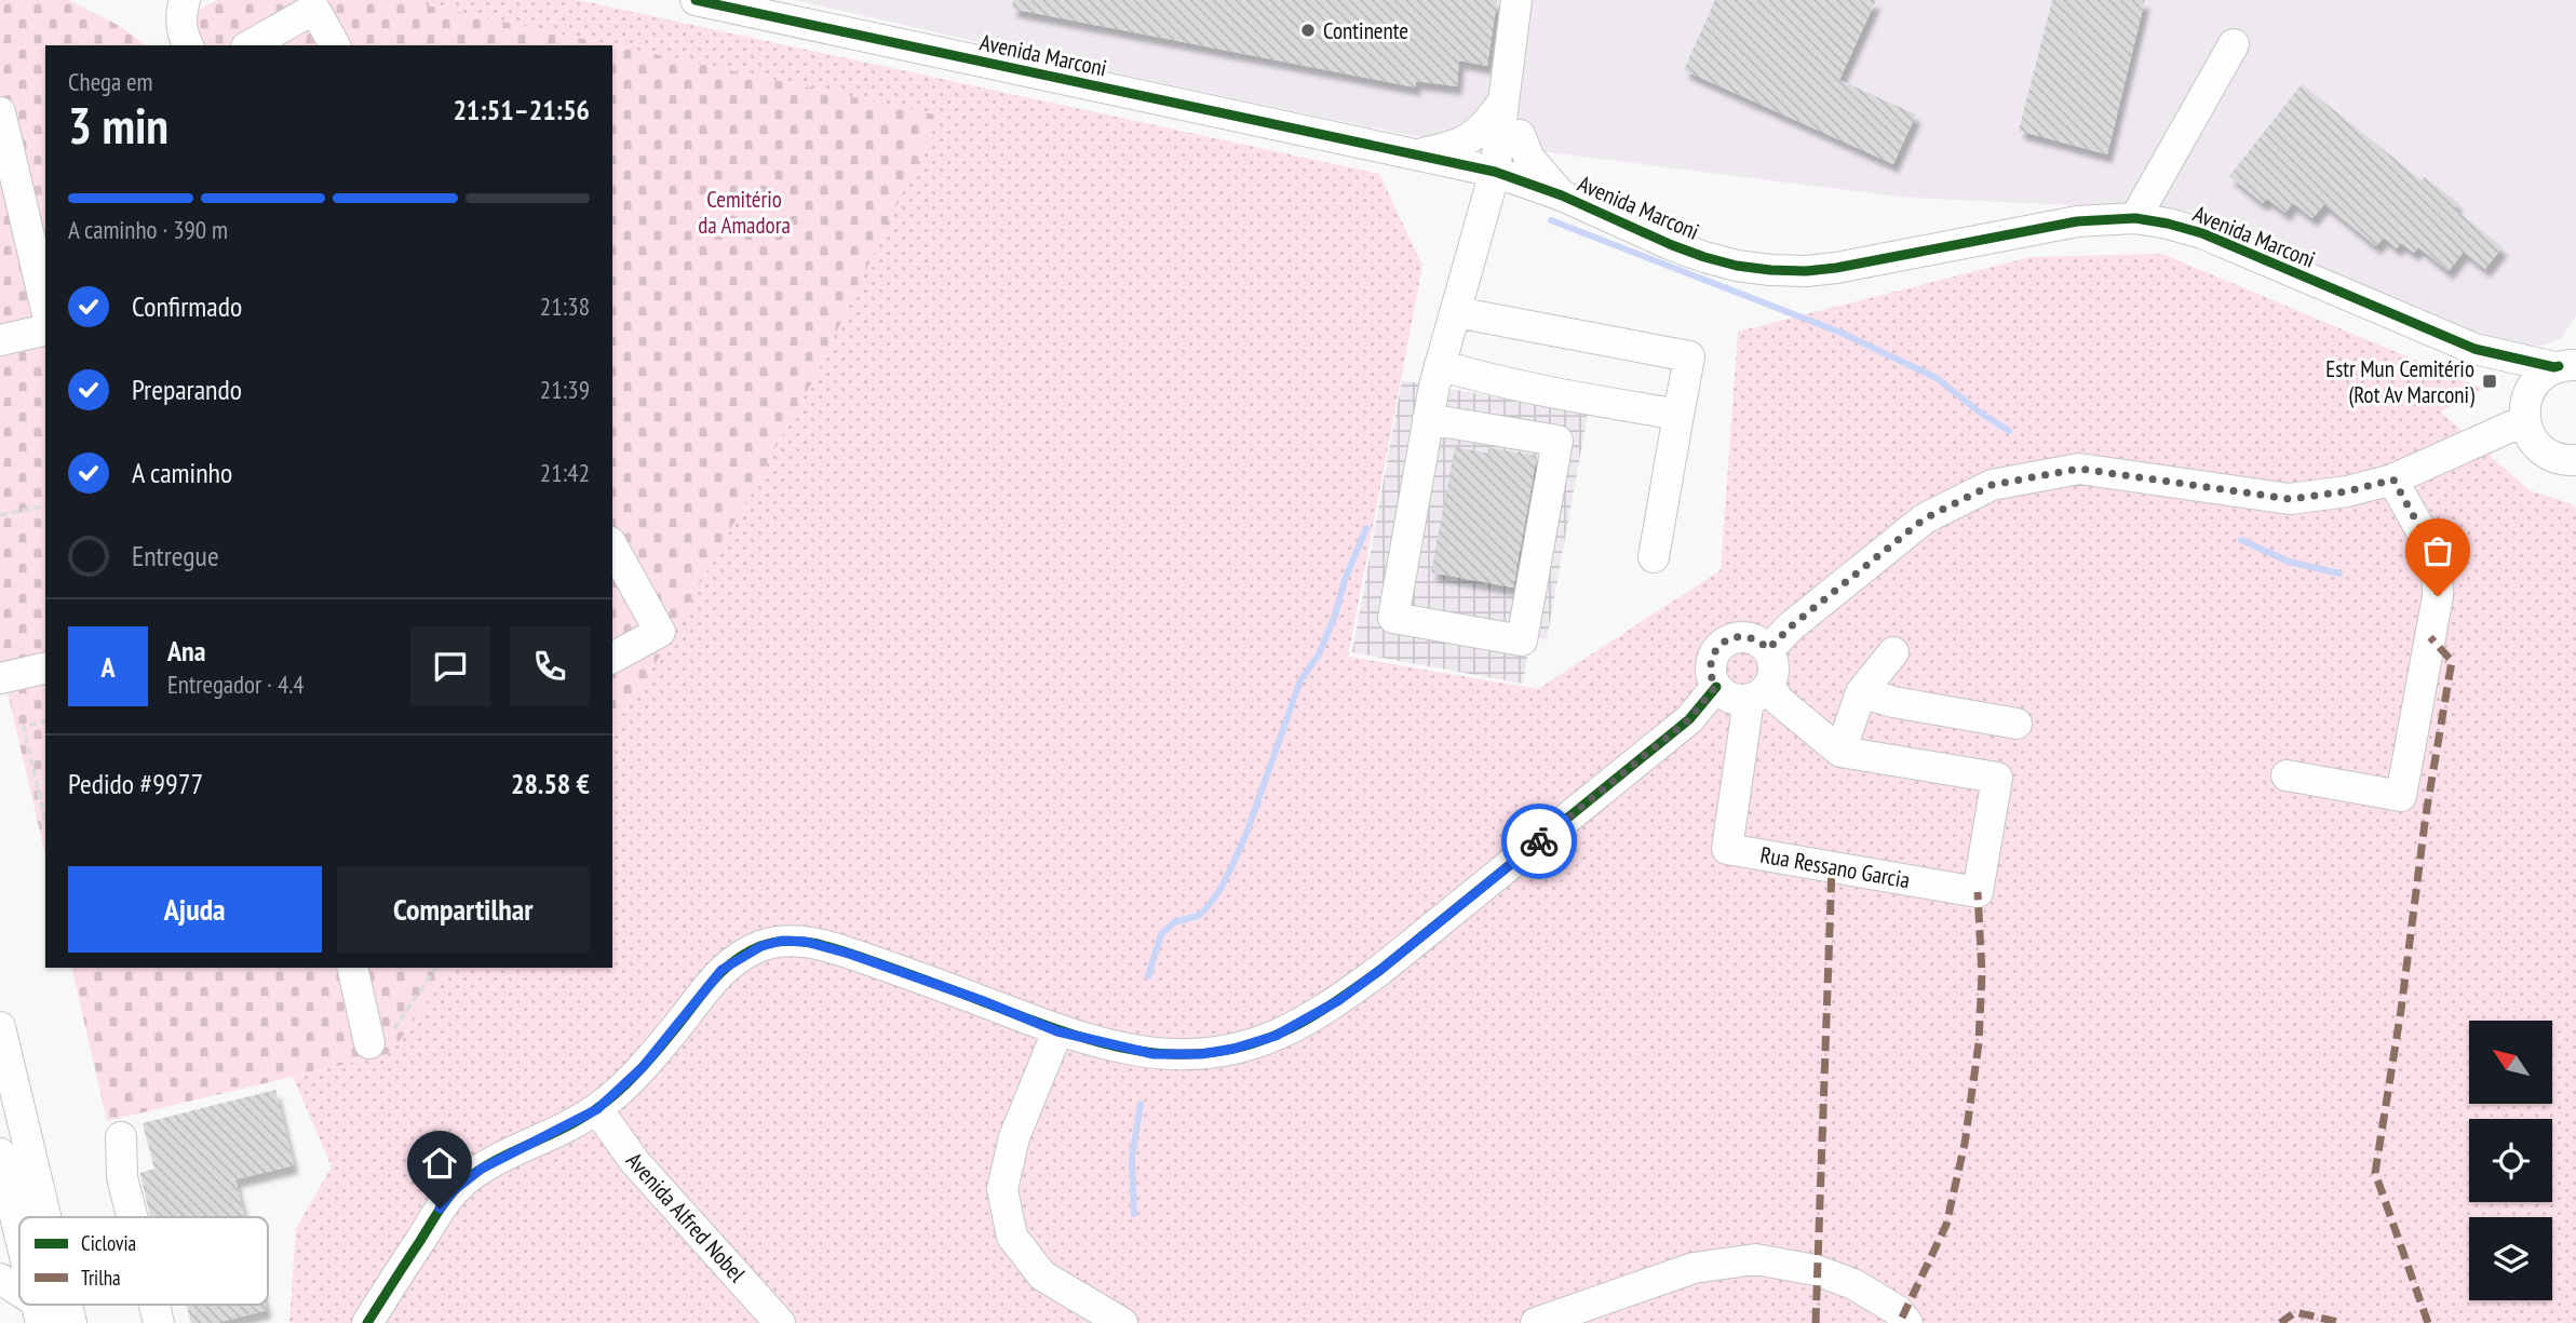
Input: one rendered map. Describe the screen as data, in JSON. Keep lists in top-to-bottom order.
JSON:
{
  "streets": {
    "street": ["Avenida Marconi", "Rua Ressano Garcia", "Avenida Alfred Nobel"]
  },
  "parks": ["Cemitério da Amadora"],
  "places": {
    "other": ["Continente"],
    "transit": ["Estr Mun Cemitério (Rot Av Marconi)"]
  },
  "legend": ["Ciclovia", "Trilha"],
  "north": "top left",
  "page": {
    "heading": ["3 min", "Chega em", "21:51–21:56"],
    "panel": [
      "Ana",
      "Entregador · 4.4",
      "Pedido #9977",
      "28.58 €"
    ],
    "bar": "A caminho · 390 m",
    "list": [
      ["Confirmado", "21:38"],
      ["Preparando", "21:39"],
      ["A caminho", "21:42"],
      "Entregue"
    ],
    "round": "A",
    "buttons": ["Ajuda", "Compartilhar"]
  }
}
